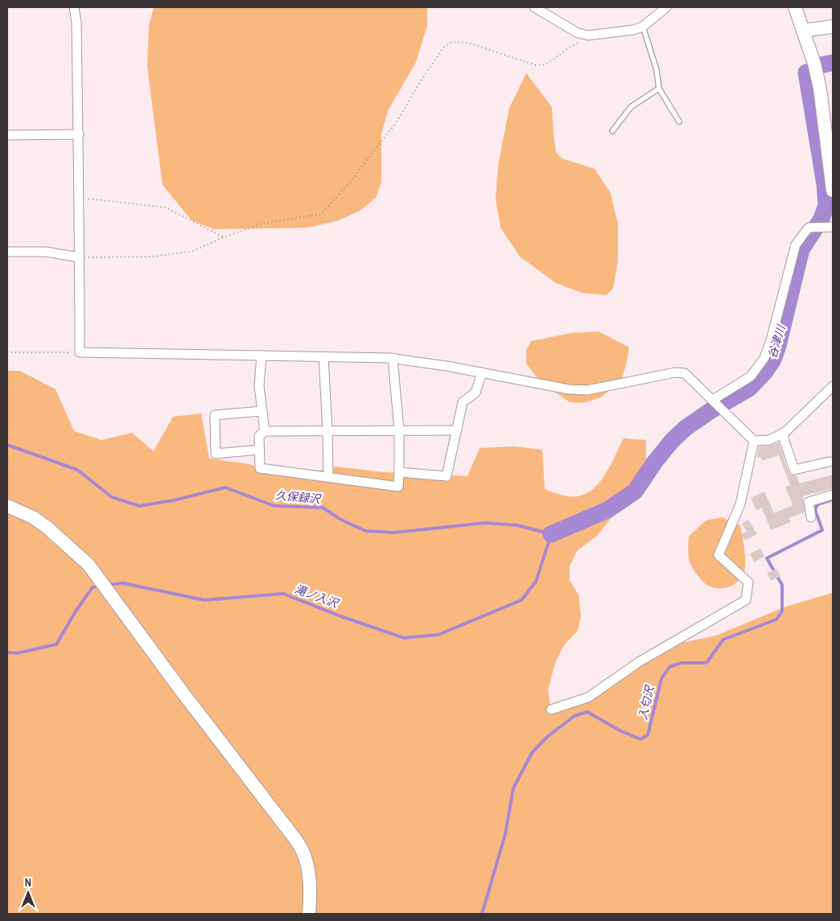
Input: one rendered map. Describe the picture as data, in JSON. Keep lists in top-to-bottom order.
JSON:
{
  "water": [
    "谷津川",
    "久保録沢",
    "滝ノ入沢",
    "入匂沢"
  ],
  "north": "top"
}
